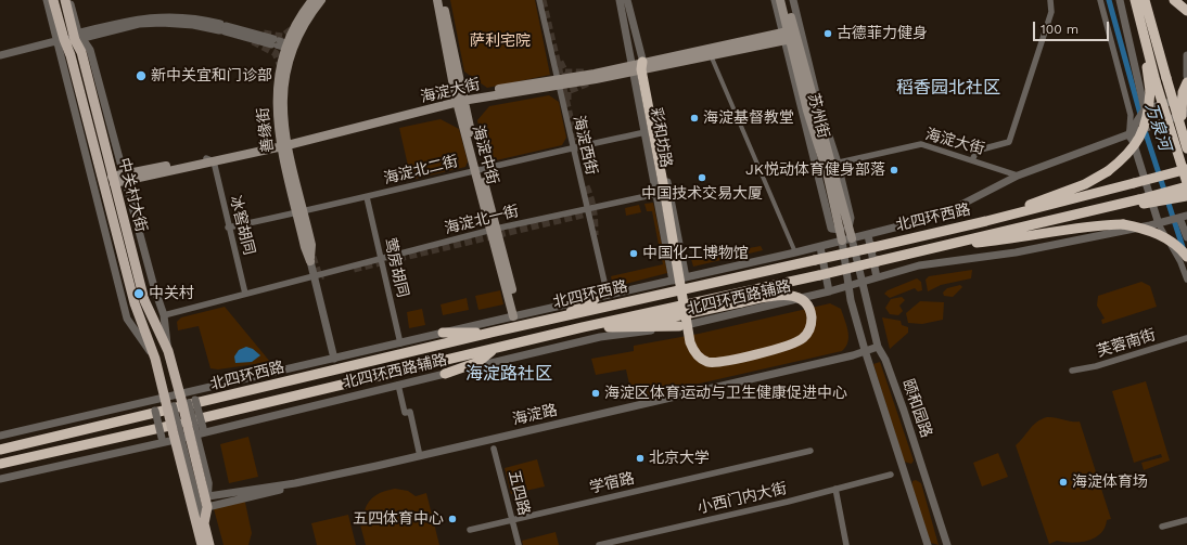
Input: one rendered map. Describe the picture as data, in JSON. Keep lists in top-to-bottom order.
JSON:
{
  "streets": {
    "highway": ["北四环西路"],
    "main road": [
      "海淀大街",
      "苏州街",
      "善缘街",
      "海淀中街",
      "中关村大街"
    ],
    "street": [
      "彩和坊路",
      "海淀西街",
      "海淀北二街",
      "海淀北一街",
      "冰窖胡同",
      "莺房胡同",
      "北四环西路辅路",
      "芙蓉南街",
      "颐和园路",
      "海淀路",
      "学宿路",
      "五四路",
      "小西门内大街"
    ]
  },
  "crossings": [
    ["海淀大街", "苏州街"],
    ["海淀大街", "善缘街"],
    ["海淀大街", "彩和坊路"],
    ["海淀大街", "海淀西街"],
    ["海淀大街", "海淀中街"],
    ["海淀大街", "中关村大街"],
    ["海淀大街", "北四环西路"],
    ["海淀大街", "冰窖胡同"],
    ["苏州街", "北四环西路"],
    ["苏州街", "北四环西路辅路"],
    ["苏州街", "颐和园路"],
    ["善缘街", "海淀北二街"],
    ["善缘街", "海淀北一街"],
    ["善缘街", "北四环西路辅路"],
    ["彩和坊路", "海淀北二街"],
    ["彩和坊路", "海淀北一街"],
    ["彩和坊路", "北四环西路辅路"],
    ["海淀西街", "海淀北二街"],
    ["海淀西街", "海淀北一街"],
    ["海淀西街", "北四环西路辅路"],
    ["海淀中街", "海淀北二街"],
    ["海淀中街", "海淀北一街"],
    ["海淀中街", "北四环西路辅路"],
    ["海淀北二街", "冰窖胡同"],
    ["海淀北二街", "莺房胡同"],
    ["中关村大街", "北四环西路辅路"],
    ["北四环西路", "北四环西路辅路"],
    ["北四环西路", "颐和园路"],
    ["海淀北一街", "冰窖胡同"],
    ["海淀北一街", "莺房胡同"],
    ["莺房胡同", "北四环西路辅路"],
    ["北四环西路辅路", "颐和园路"],
    ["颐和园路", "海淀路"],
    ["学宿路", "五四路"]
  ],
  "districts": ["稻香园北社区", "海淀路社区"],
  "water": ["万泉河"],
  "parks": ["萨利宅院"],
  "places": [
    "古德菲力健身",
    "新中关宜和门诊部",
    "海淀基督教堂",
    "JK悦动体育健身部落",
    "中国技术交易大厦",
    "中国化工博物馆",
    "中关村",
    "海淀区体育运动与卫生健康促进中心",
    "北京大学",
    "海淀体育场",
    "五四体育中心"
  ],
  "scale_bar": "100 m"
}
